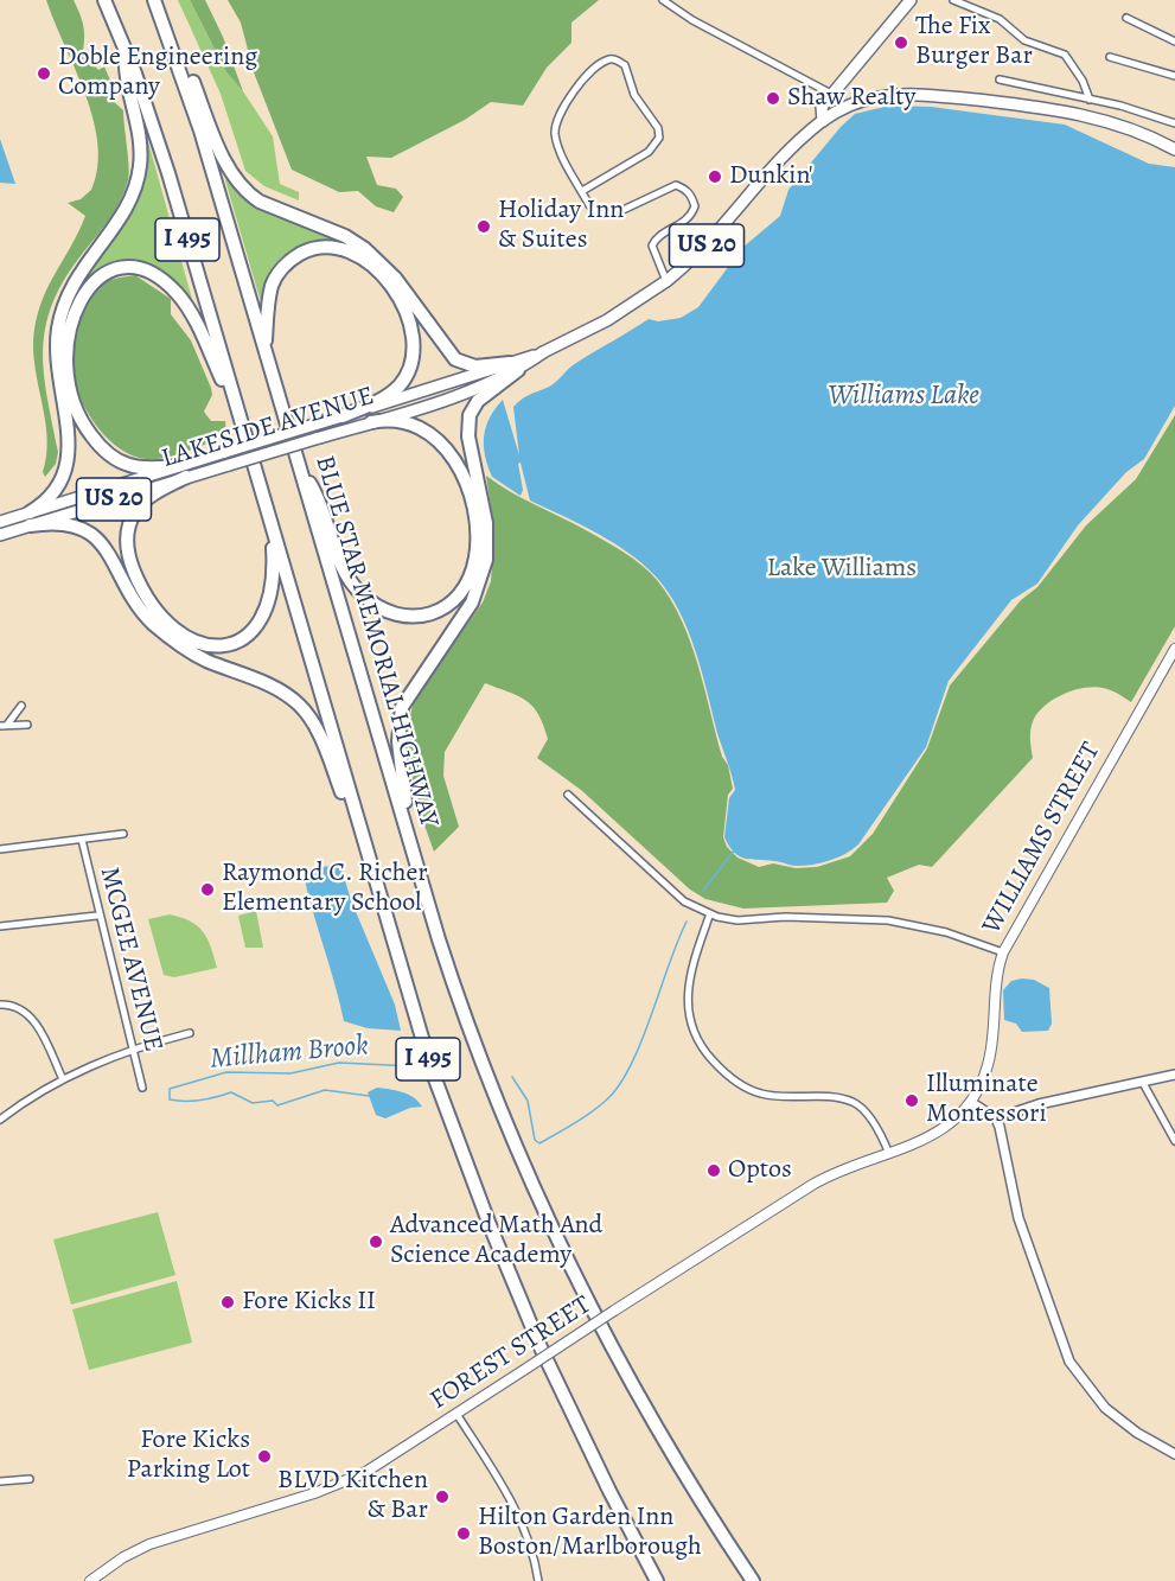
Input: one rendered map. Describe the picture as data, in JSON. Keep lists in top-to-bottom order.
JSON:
{
  "streets": {
    "highway": ["I 495", "BLUE STAR MEMORIAL HIGHWAY"],
    "main road": [
      "US 20",
      "LAKESIDE AVENUE",
      "WILLIAMS STREET",
      "FOREST STREET"
    ],
    "street": ["MCGEE AVENUE"]
  },
  "crossings": [
    ["WILLIAMS STREET", "FOREST STREET"]
  ],
  "water": ["Williams Lake", "Millham Brook"],
  "parks": ["Lake Williams"],
  "places": [
    "The Fix Burger Bar",
    "Doble Engineering Company",
    "Shaw Realty",
    "Dunkin'",
    "Holiday Inn & Suites",
    "Raymond C. Richer Elementary School",
    "Illuminate Montessori",
    "Optos",
    "Advanced Math And Science Academy",
    "Fore Kicks II",
    "Fore Kicks Parking Lot",
    "BLVD Kitchen & Bar",
    "Hilton Garden Inn Boston/Marlborough"
  ]
}
